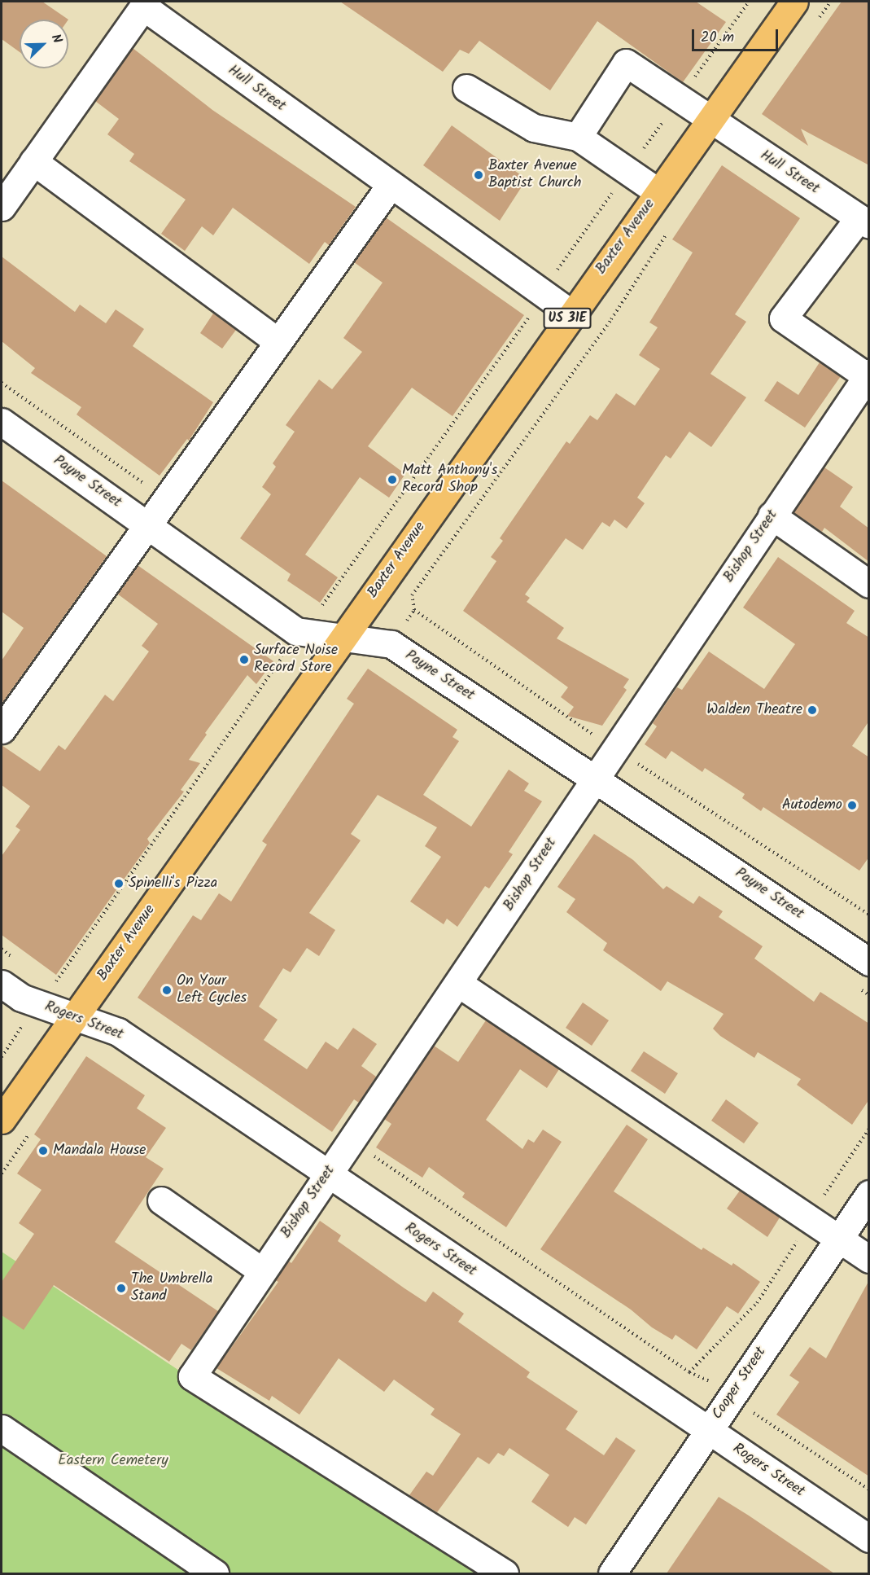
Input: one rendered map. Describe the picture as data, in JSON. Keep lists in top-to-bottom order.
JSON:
{
  "streets": {
    "main road": ["Baxter Avenue", "US 31E"],
    "street": [
      "Hull Street",
      "Payne Street",
      "Bishop Street",
      "Rogers Street",
      "Cooper Street"
    ]
  },
  "crossings": [
    ["Hull Street", "Baxter Avenue"],
    ["Baxter Avenue", "Payne Street"],
    ["Baxter Avenue", "Rogers Street"],
    ["Payne Street", "Bishop Street"],
    ["Bishop Street", "Rogers Street"],
    ["Rogers Street", "Cooper Street"]
  ],
  "parks": ["Eastern Cemetery"],
  "places": [
    "Baxter Avenue Baptist Church",
    "Matt Anthony's Record Shop",
    "Surface Noise Record Store",
    "Walden Theatre",
    "Autodemo",
    "Spinelli's Pizza",
    "On Your Left Cycles",
    "Mandala House",
    "The Umbrella Stand"
  ],
  "scale_bar": "20 m",
  "north": "top right"
}
